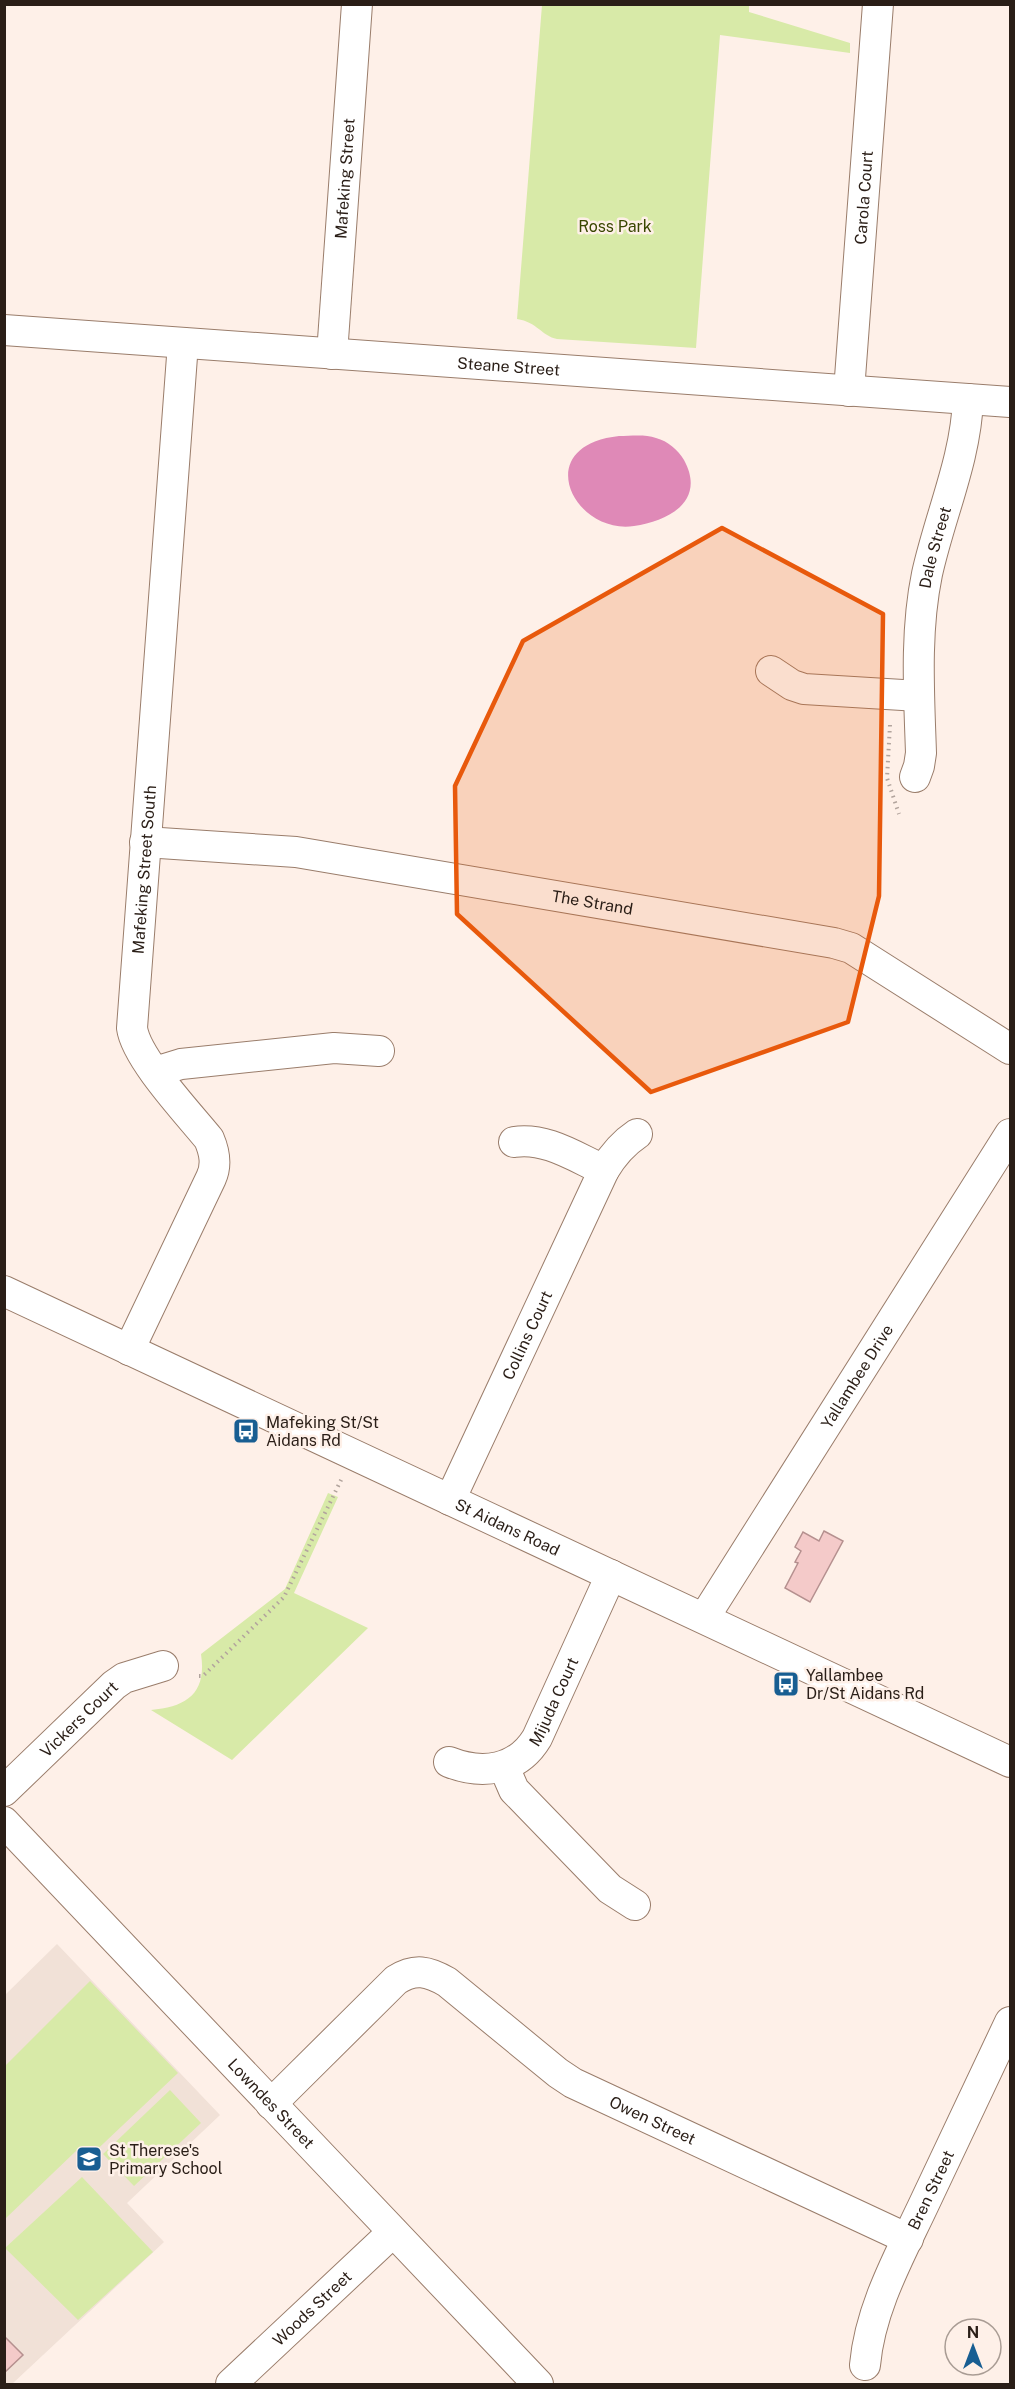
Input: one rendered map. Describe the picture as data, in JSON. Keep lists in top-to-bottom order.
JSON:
{
  "streets": {
    "street": [
      "Mafeking Street",
      "Carola Court",
      "Steane Street",
      "Dale Street",
      "Mafeking Street South",
      "The Strand",
      "Collins Court",
      "Yallambee Drive",
      "St Aidans Road",
      "Mijuda Court",
      "Vickers Court",
      "Lowndes Street",
      "Owen Street",
      "Bren Street",
      "Woods Street"
    ]
  },
  "crossings": [
    ["Mafeking Street", "Steane Street"],
    ["Carola Court", "Steane Street"],
    ["Steane Street", "Dale Street"],
    ["Steane Street", "Mafeking Street South"],
    ["Mafeking Street South", "The Strand"],
    ["Mafeking Street South", "St Aidans Road"],
    ["Collins Court", "St Aidans Road"],
    ["Yallambee Drive", "St Aidans Road"],
    ["St Aidans Road", "Mijuda Court"],
    ["Lowndes Street", "Owen Street"],
    ["Lowndes Street", "Woods Street"],
    ["Owen Street", "Bren Street"]
  ],
  "parks": ["Ross Park"],
  "places": {
    "bus stop": ["Mafeking St/St Aidans Rd", "Yallambee Dr/St Aidans Rd"],
    "school or university": ["St Therese's Primary School"]
  },
  "north": "top"
}
